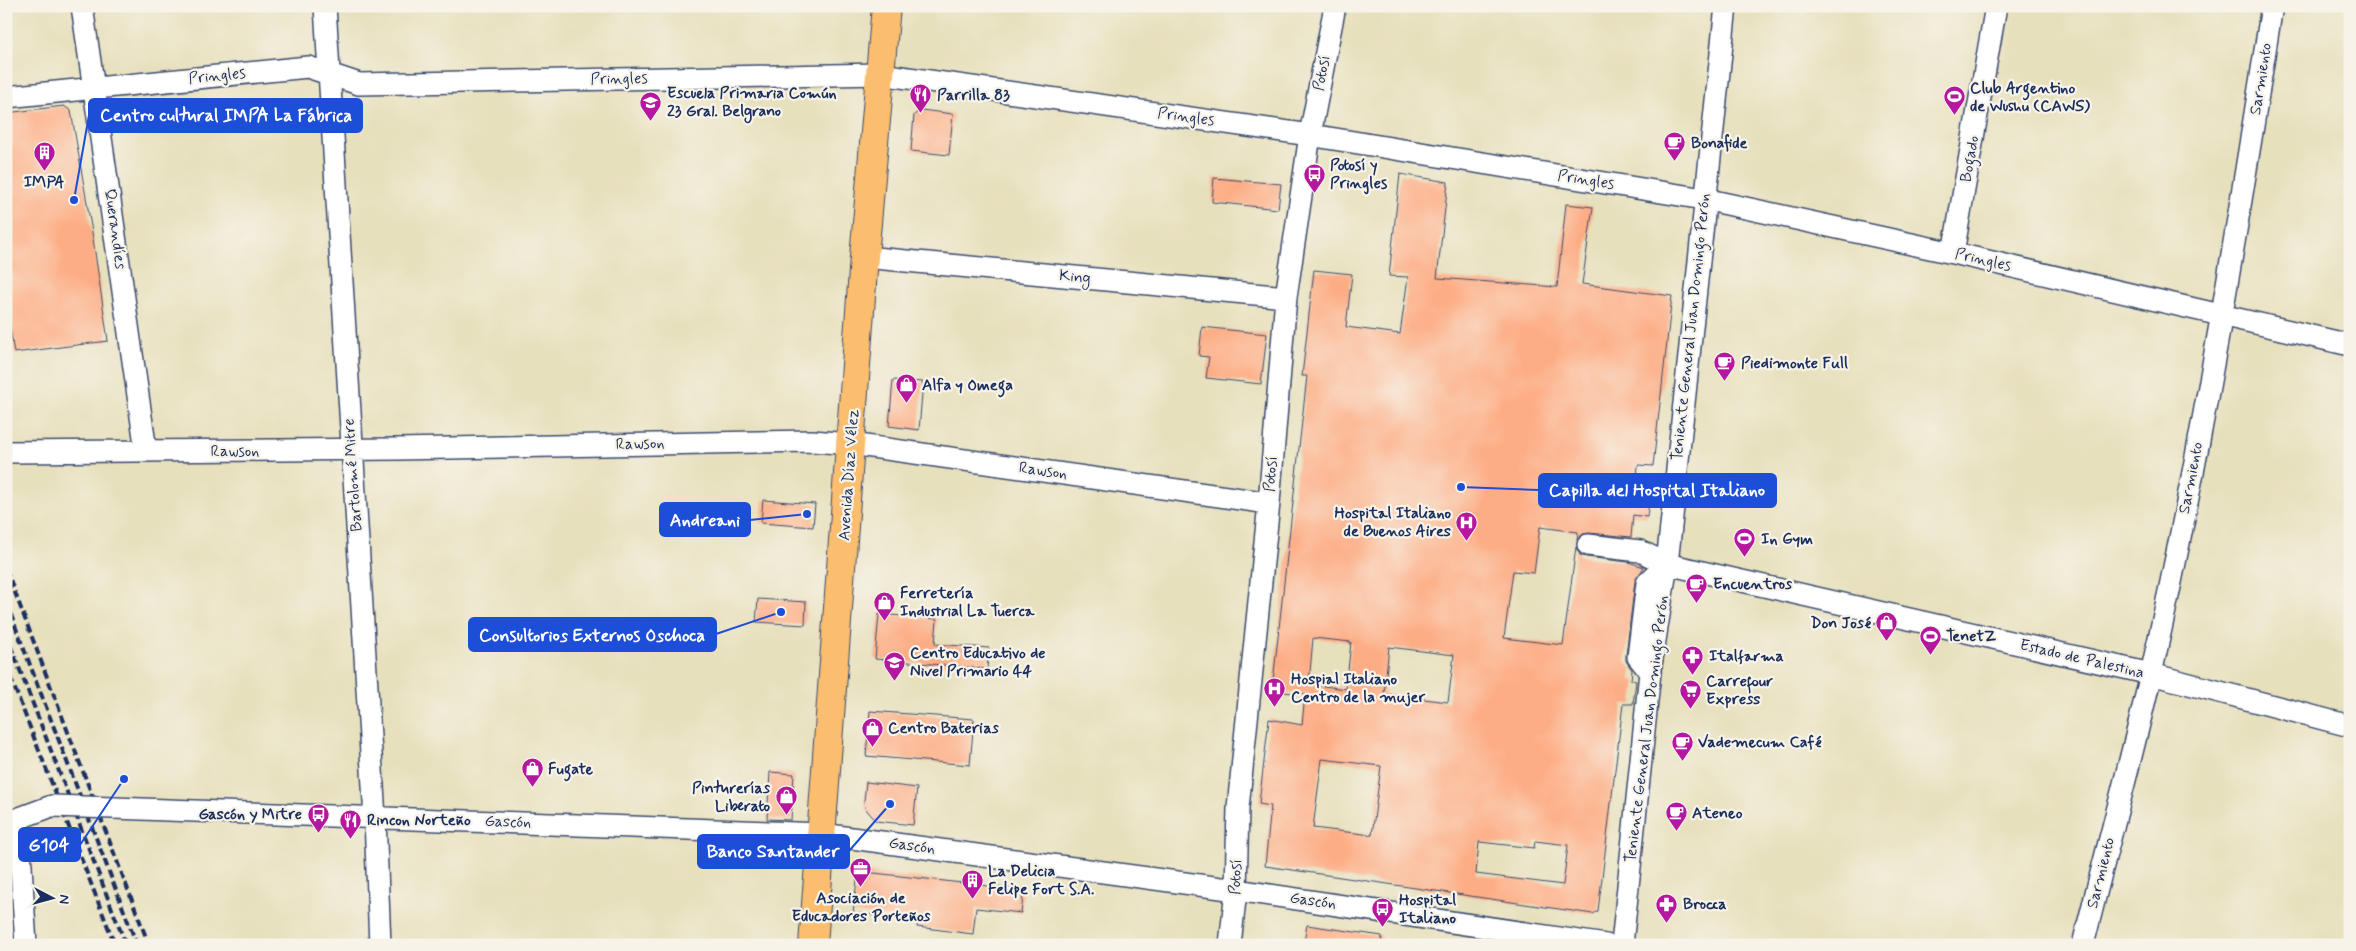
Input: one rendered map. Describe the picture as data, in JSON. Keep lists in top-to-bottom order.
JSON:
{
  "streets": {
    "main road": ["Avenida Díaz Vélez"],
    "street": [
      "Potosí",
      "Pringles",
      "Sarmiento",
      "Bogado",
      "Querandíes",
      "King",
      "Teniente General Juan Domingo Perón",
      "Rawson",
      "Bartolomé Mitre",
      "Estado de Palestina",
      "Gascón"
    ]
  },
  "crossings": [
    ["Potosí", "Pringles"],
    ["Potosí", "King"],
    ["Potosí", "Rawson"],
    ["Potosí", "Gascón"],
    ["Pringles", "Sarmiento"],
    ["Pringles", "Bogado"],
    ["Pringles", "Querandíes"],
    ["Pringles", "Teniente General Juan Domingo Perón"],
    ["Pringles", "Bartolomé Mitre"],
    ["Pringles", "Avenida Díaz Vélez"],
    ["Sarmiento", "Estado de Palestina"],
    ["Querandíes", "Rawson"],
    ["King", "Avenida Díaz Vélez"],
    ["Teniente General Juan Domingo Perón", "Estado de Palestina"],
    ["Rawson", "Bartolomé Mitre"],
    ["Rawson", "Avenida Díaz Vélez"],
    ["Bartolomé Mitre", "Gascón"],
    ["Avenida Díaz Vélez", "Gascón"]
  ],
  "places": {
    "restaurant": ["Parrilla 83", "Rincon Norteño"],
    "sports": ["Club Argentino de Wushu (CAWS)", "In Gym", "TenetZ"],
    "school or university": ["Escuela Primaria Común 23 Gral. Belgrano", "Centro Educativo de Nivel Primario 44"],
    "cafe": [
      "Bonafide",
      "Piedimonte Full",
      "Encuentros",
      "Vademecum Café",
      "Ateneo"
    ],
    "building": ["IMPA", "La Delicia Felipe Fort S.A."],
    "bus stop": ["Potosí y Pringles", "Gascón y Mitre", "Hospital Italiano"],
    "other": [
      "Centro cultural IMPA La Fábrica",
      "Capilla del Hospital Italiano",
      "Andreani",
      "Consultorios Externos Oschoca",
      "G104",
      "Banco Santander"
    ],
    "shop": [
      "Alfa y Omega",
      "Ferretería Industrial La Tuerca",
      "Don José",
      "Centro Baterias",
      "Fugate",
      "Pinturerías Liberato"
    ],
    "hospital": ["Hospital Italiano de Buenos Aires", "Hospial Italiano Centro de la mujer"],
    "pharmacy": ["Italfarma", "Brocca"],
    "supermarket": ["Carrefour Express"],
    "office": ["Asociación de Educadores Porteños"]
  },
  "north": "right"
}
